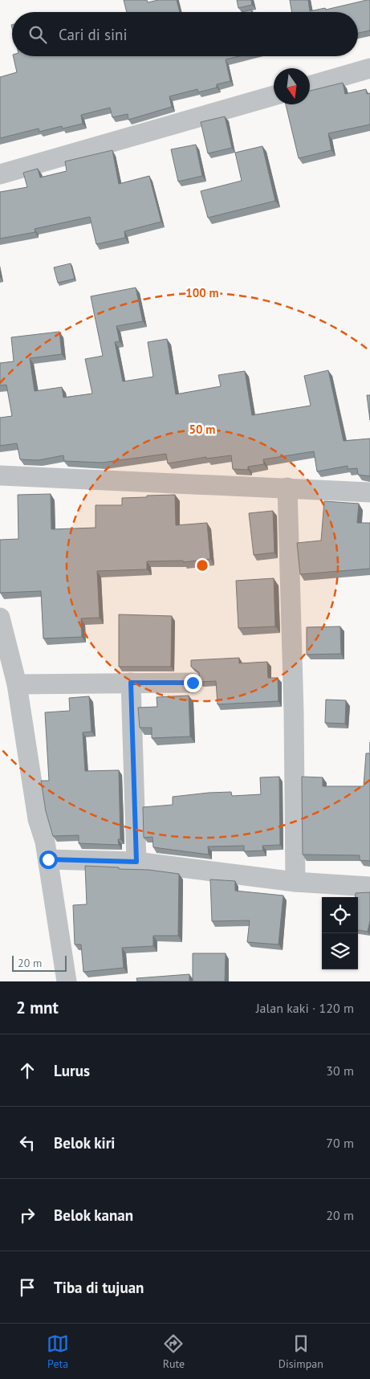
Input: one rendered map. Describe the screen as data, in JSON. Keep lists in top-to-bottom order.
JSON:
{
  "scale_bar": "20 m",
  "north": "bottom",
  "page": {
    "search": "Cari di sini",
    "scale": "20 m",
    "heading": ["2 mnt", "Jalan kaki · 120 m"],
    "list": [
      ["Lurus", "30 m"],
      ["Belok kiri", "70 m"],
      ["Belok kanan", "20 m"],
      "Tiba di tujuan"
    ],
    "nav": ["Peta", "Rute", "Disimpan"]
  },
  "rings": ["100 m", "50 m"]
}
